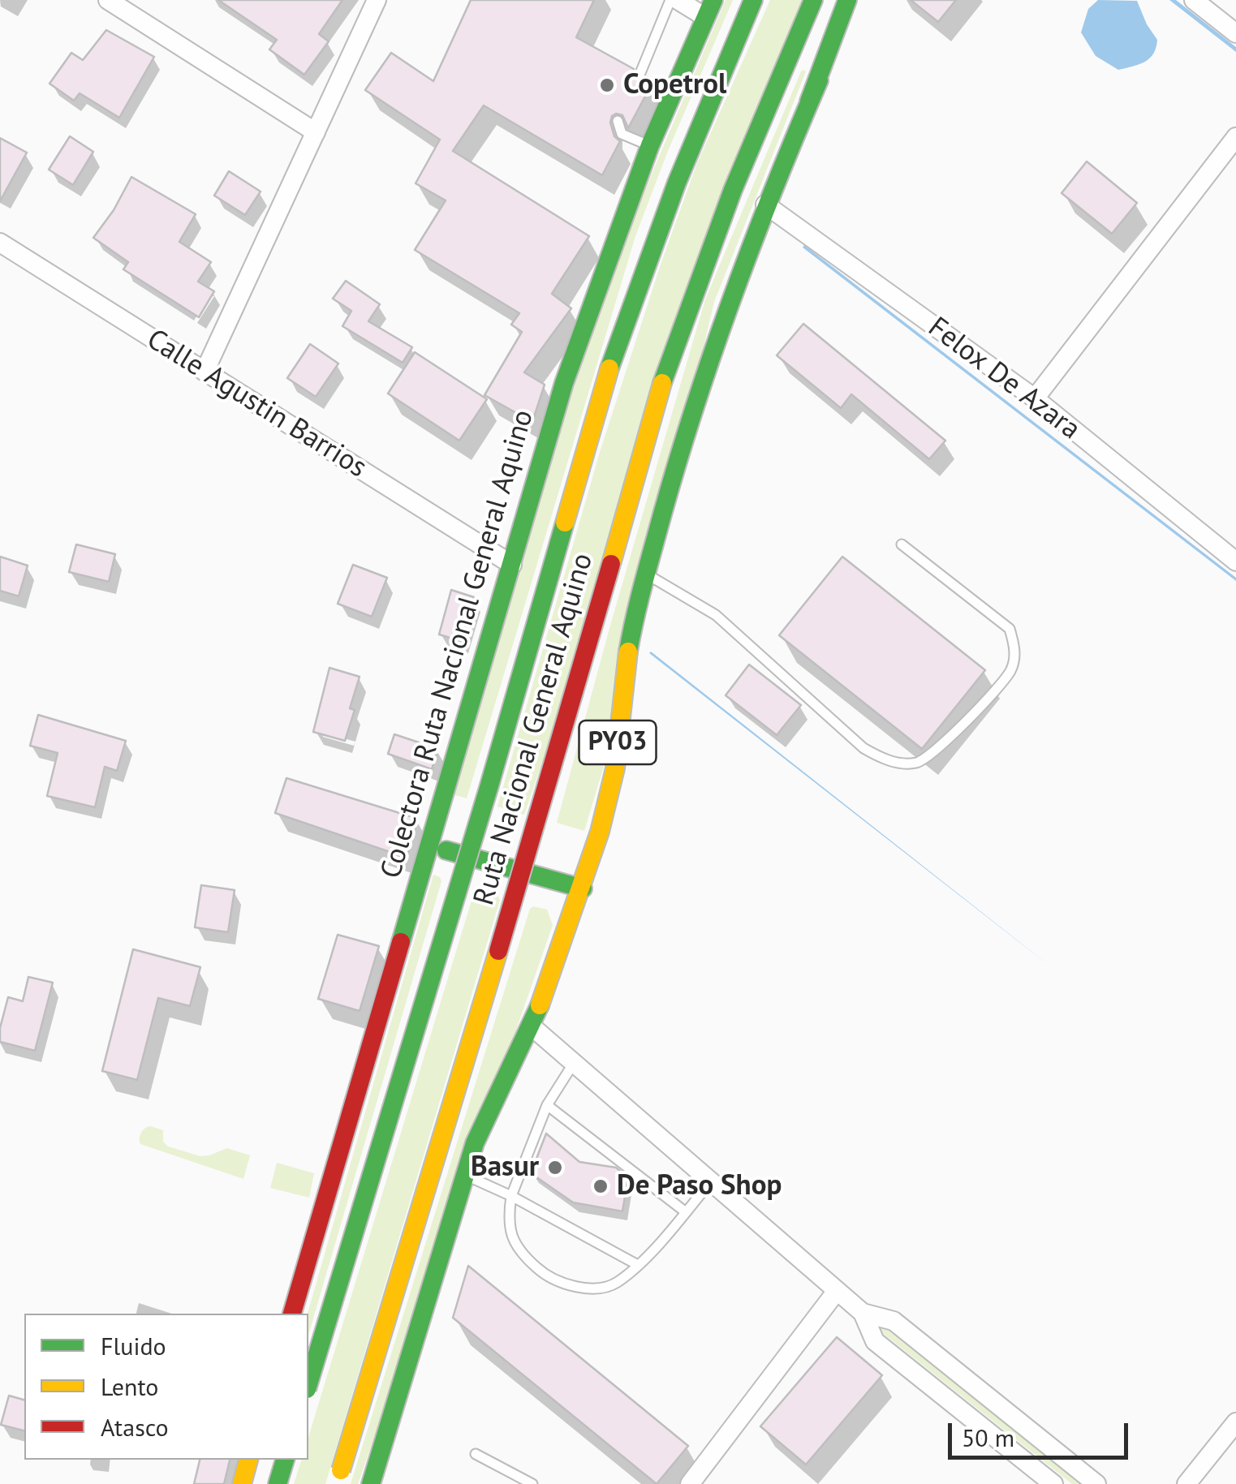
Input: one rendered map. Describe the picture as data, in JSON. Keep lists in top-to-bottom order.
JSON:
{
  "streets": {
    "main road": ["Colectora Ruta Nacional General Aquino", "Ruta Nacional General Aquino", "PY03"],
    "street": ["Felox De Azara", "Calle Agustin Barrios"]
  },
  "crossings": [
    ["Felox De Azara", "PY03"],
    ["Calle Agustin Barrios", "Colectora Ruta Nacional General Aquino"]
  ],
  "places": ["Copetrol", "Basur", "De Paso Shop"],
  "legend": ["Fluido", "Lento", "Atasco"],
  "scale_bar": "50 m"
}
